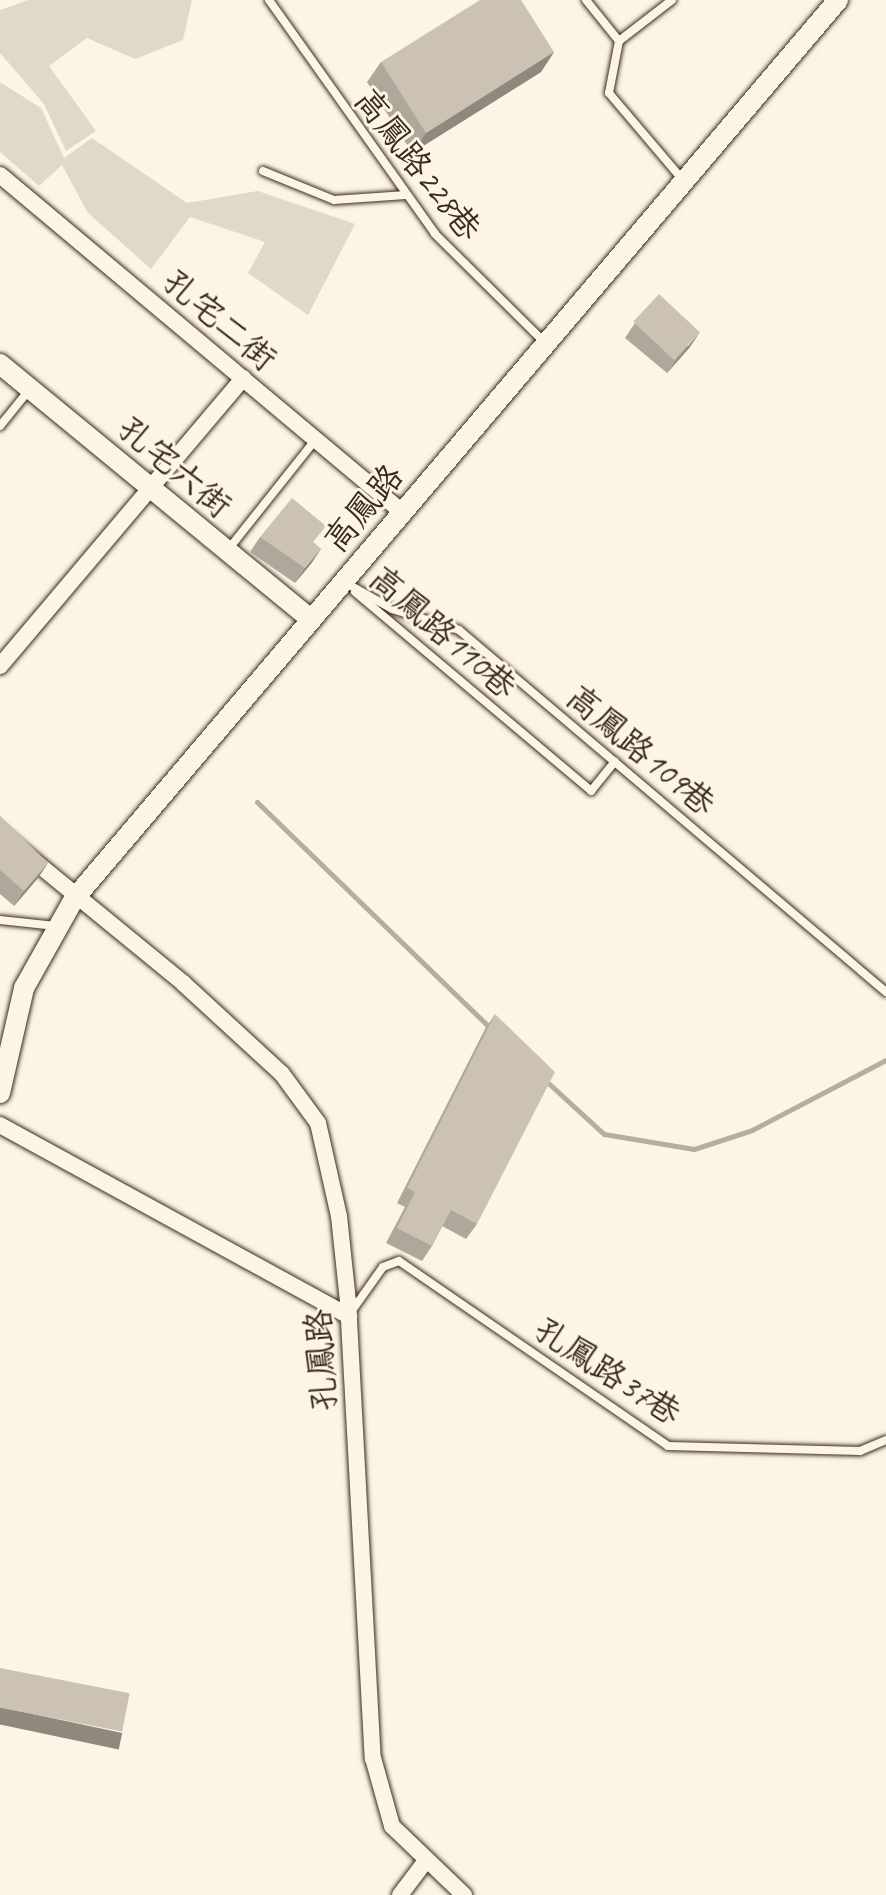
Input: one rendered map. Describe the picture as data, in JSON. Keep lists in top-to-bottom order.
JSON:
{
  "streets": {
    "street": [
      "孔宅二街",
      "孔宅六街",
      "高鳳路",
      "孔鳳路"
    ],
    "lane": [
      "高鳳路228巷",
      "高鳳路110巷",
      "高鳳路109巷",
      "孔鳳路37巷"
    ]
  },
  "crossings": [
    ["高鳳路228巷", "高鳳路"],
    ["孔宅二街", "高鳳路"],
    ["孔宅六街", "高鳳路"],
    ["高鳳路", "高鳳路110巷"],
    ["高鳳路", "高鳳路109巷"],
    ["高鳳路", "孔鳳路"],
    ["高鳳路110巷", "高鳳路109巷"],
    ["孔鳳路", "孔鳳路37巷"]
  ]
}
